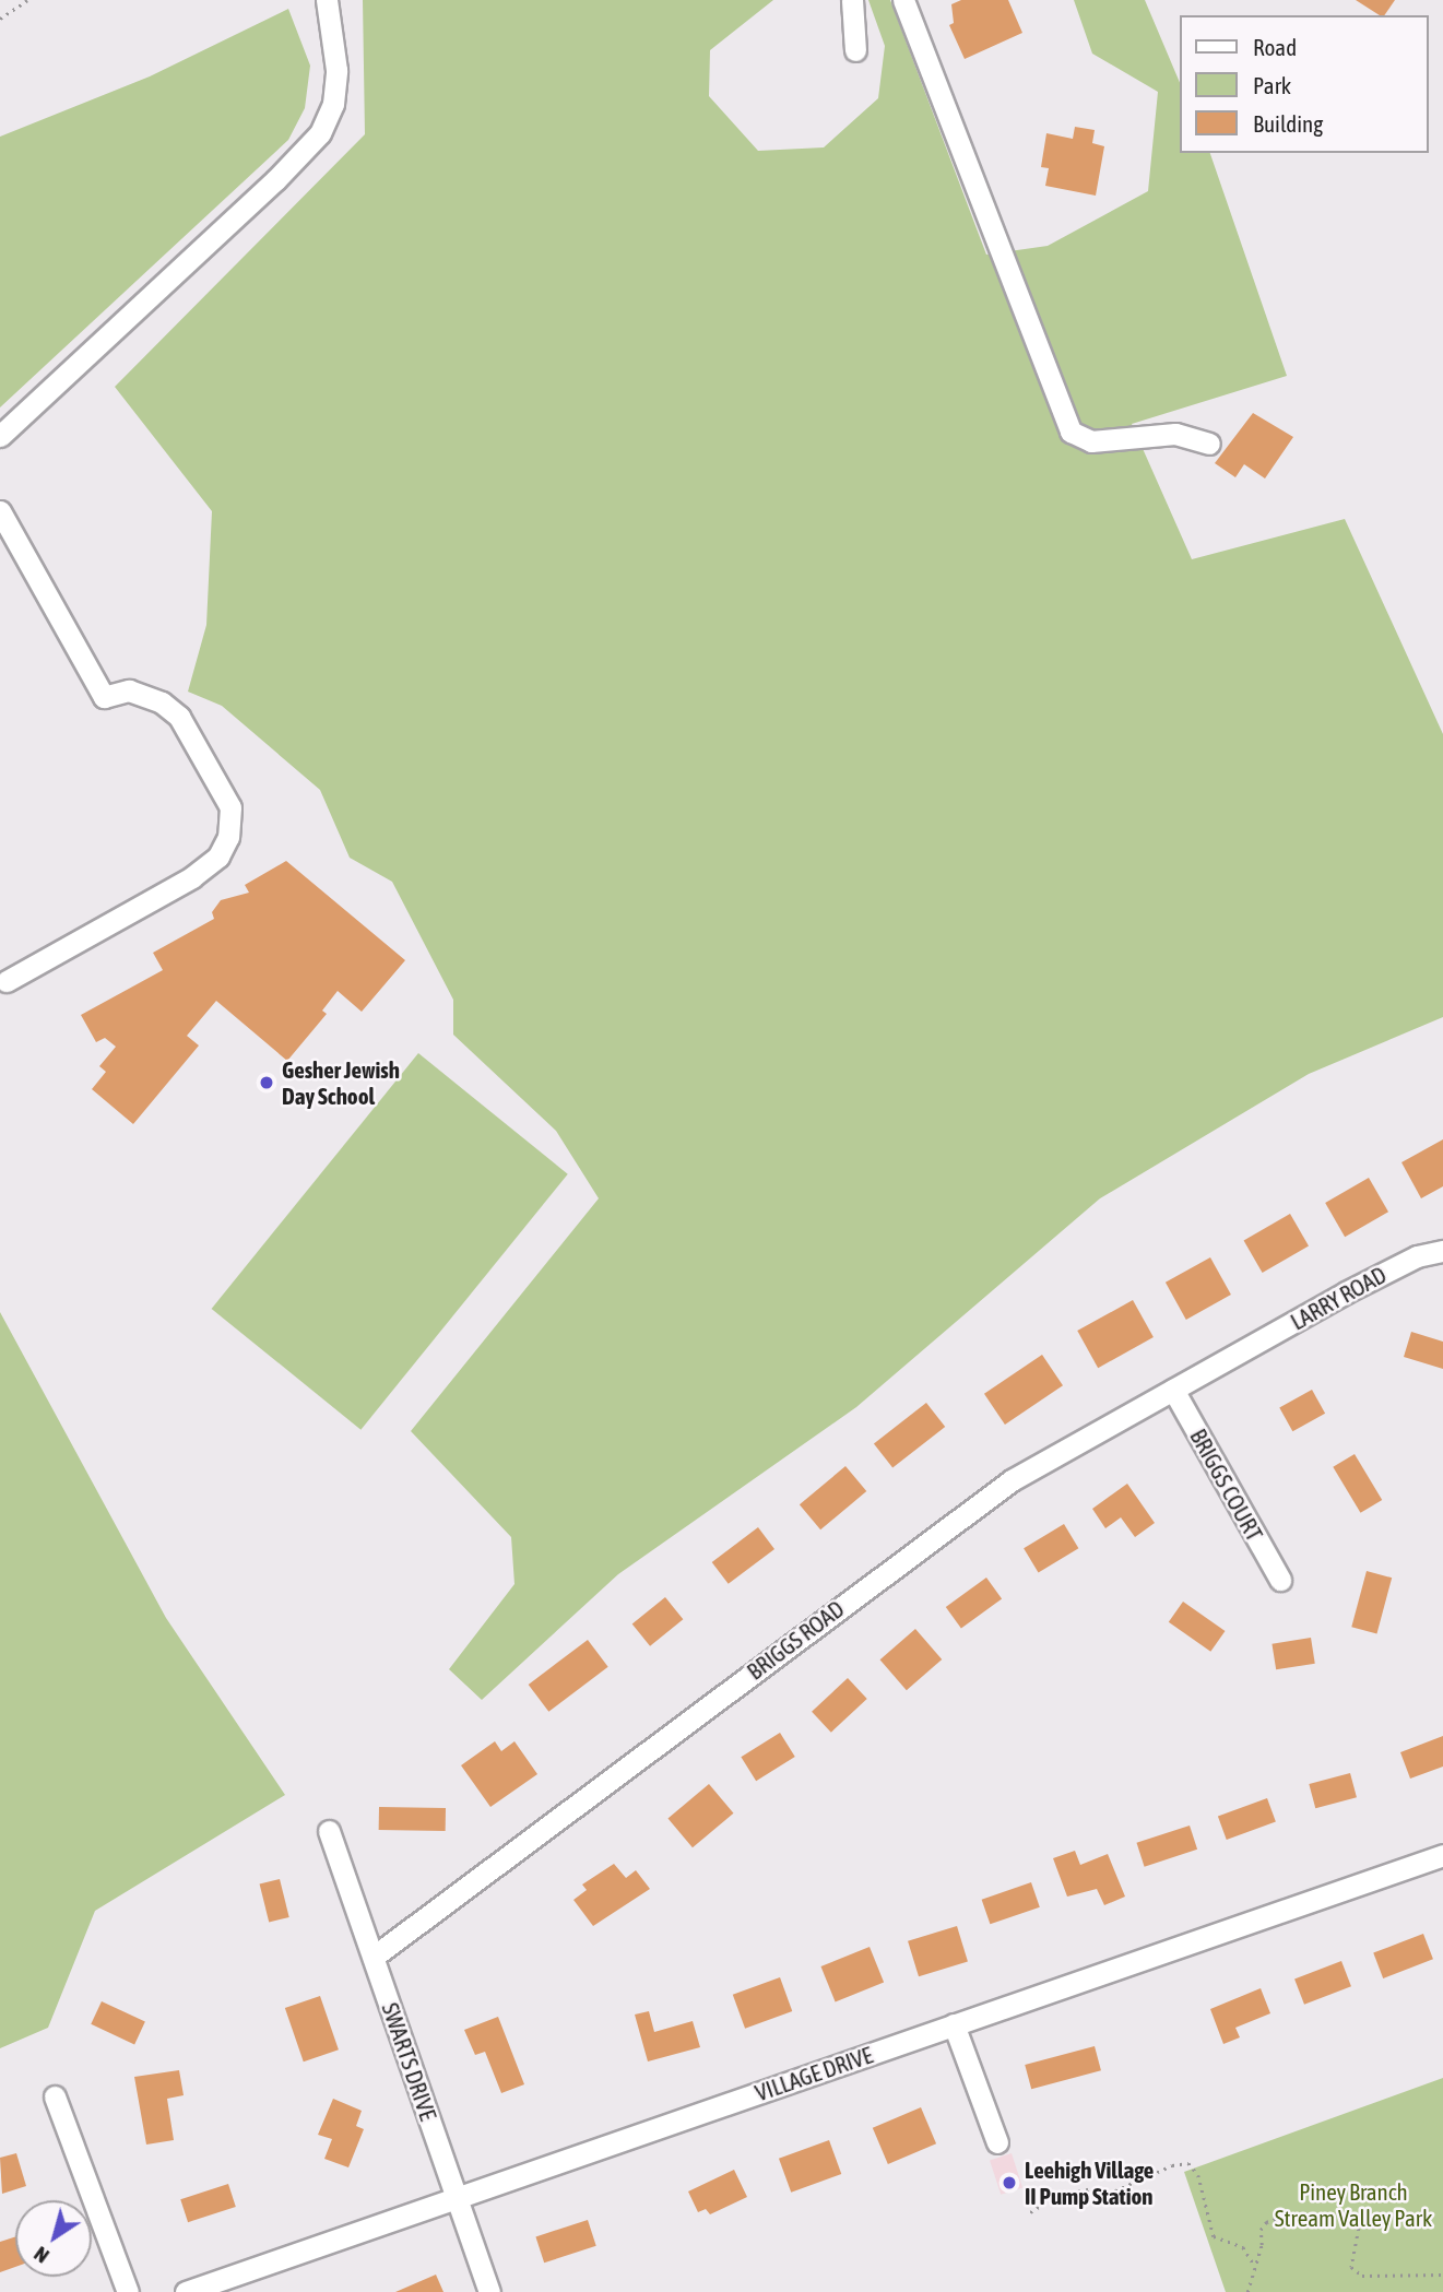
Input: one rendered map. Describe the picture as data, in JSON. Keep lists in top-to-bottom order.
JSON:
{
  "streets": {
    "street": [
      "LARRY ROAD",
      "BRIGGS COURT",
      "BRIGGS ROAD",
      "SWARTS DRIVE",
      "VILLAGE DRIVE"
    ]
  },
  "crossings": [
    ["LARRY ROAD", "BRIGGS ROAD"],
    ["BRIGGS COURT", "BRIGGS ROAD"],
    ["BRIGGS ROAD", "SWARTS DRIVE"],
    ["SWARTS DRIVE", "VILLAGE DRIVE"]
  ],
  "parks": ["Piney Branch Stream Valley Park"],
  "places": ["Gesher Jewish Day School", "Leehigh Village II Pump Station"],
  "legend": ["Road", "Park", "Building"],
  "north": "bottom left"
}
